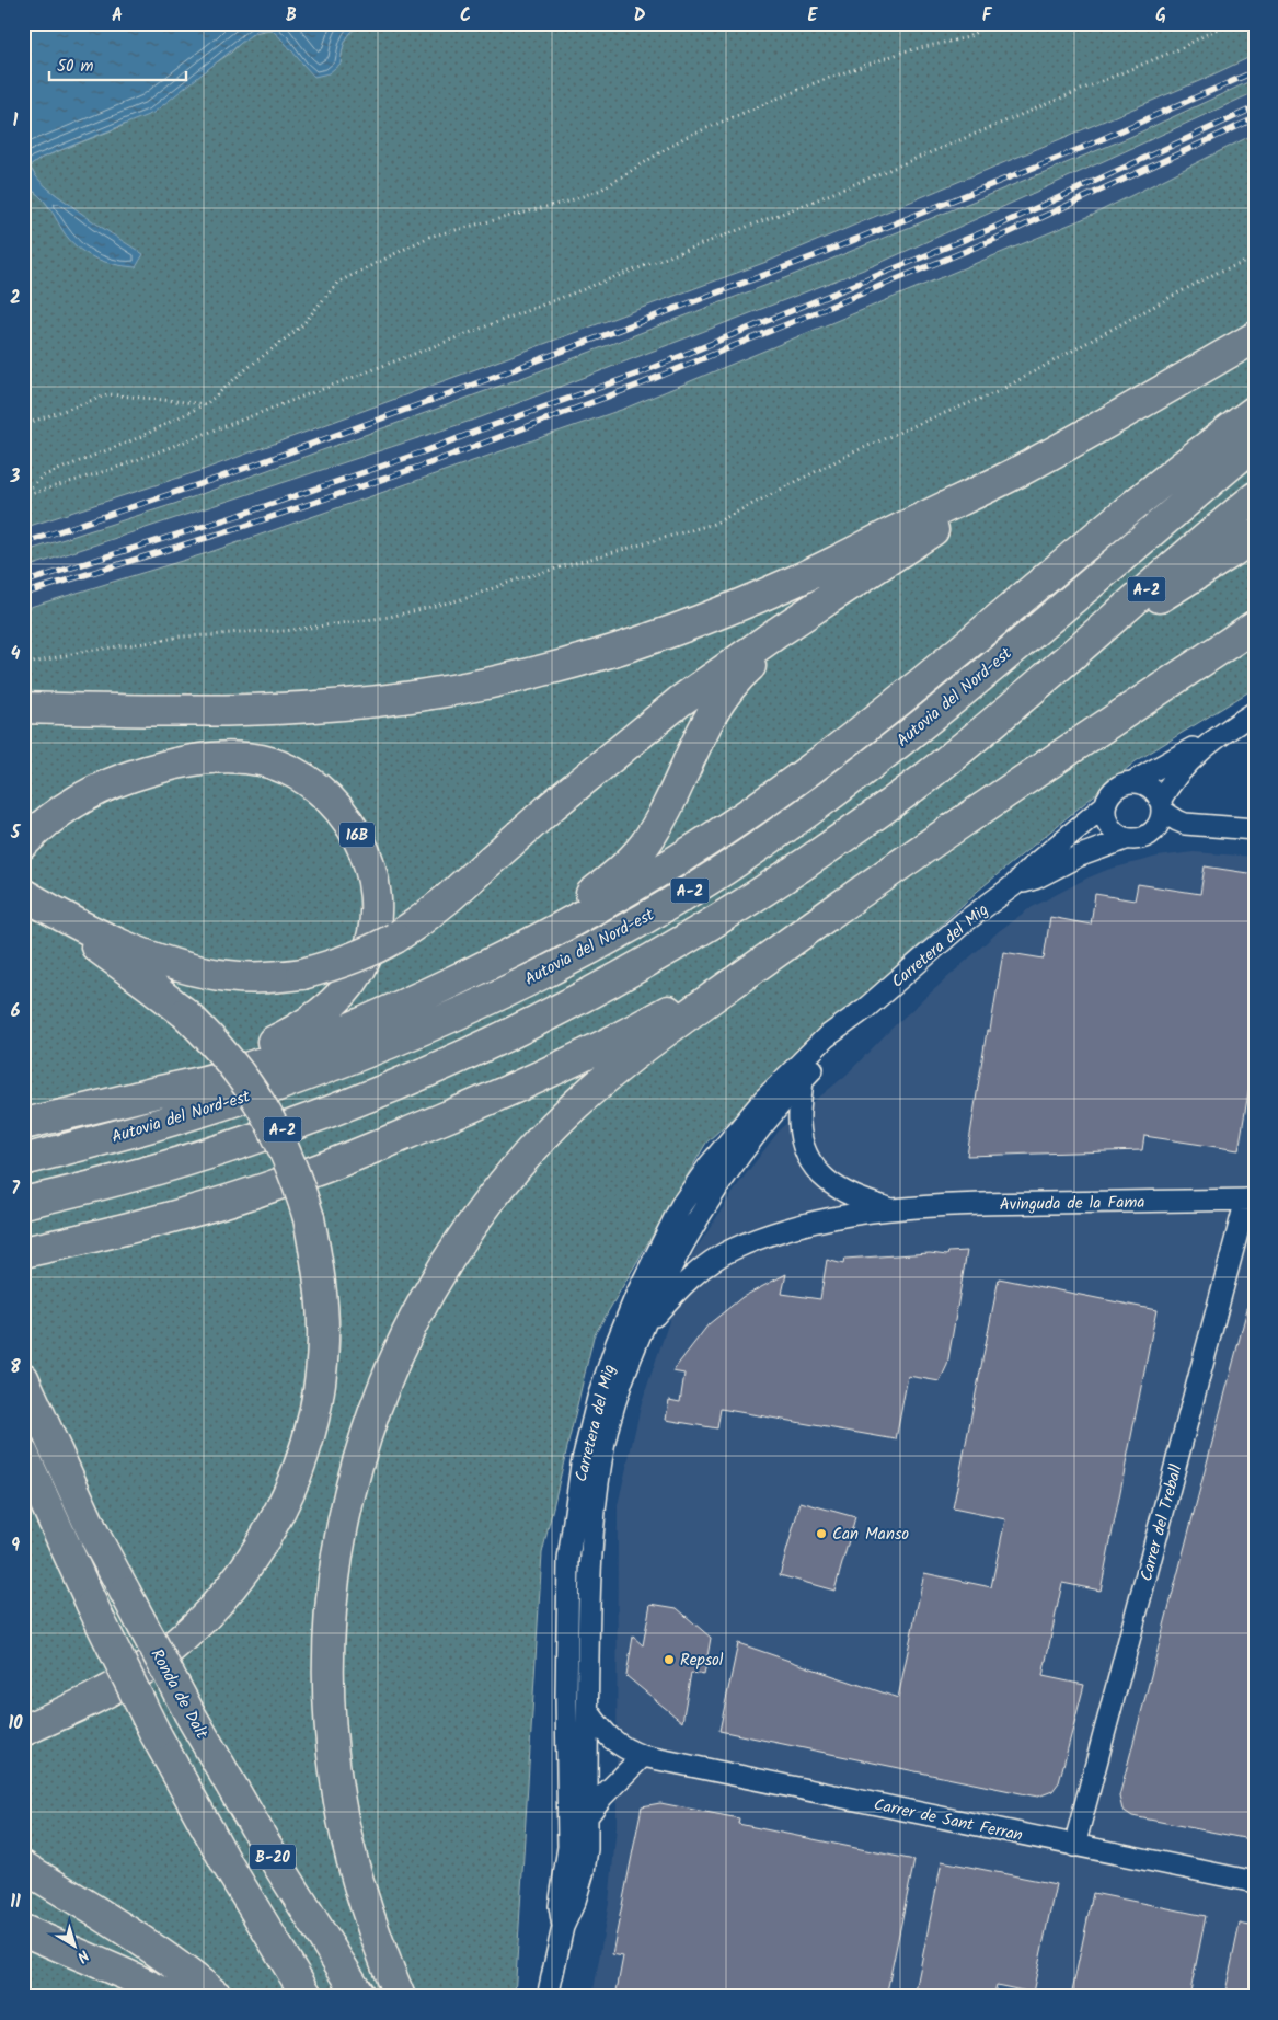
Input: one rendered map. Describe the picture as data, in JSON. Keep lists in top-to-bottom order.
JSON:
{
  "streets": {
    "highway": [
      "A-2",
      "Autovia del Nord-est",
      "16B",
      "Ronda de Dalt",
      "B-20"
    ],
    "street": [
      "Carretera del Mig",
      "Avinguda de la Fama",
      "Carrer del Treball",
      "Carrer de Sant Ferran"
    ]
  },
  "crossings": [
    ["Carretera del Mig", "Carrer de Sant Ferran"],
    ["Avinguda de la Fama", "Carrer del Treball"],
    ["Carrer del Treball", "Carrer de Sant Ferran"]
  ],
  "places": ["Can Manso", "Repsol"],
  "scale_bar": "50 m",
  "north": "bottom right",
  "grid": {
    "columns": [
      "A",
      "B",
      "C",
      "D",
      "E",
      "F",
      "G"
    ],
    "rows": [
      "1",
      "2",
      "3",
      "4",
      "5",
      "6",
      "7",
      "8",
      "9",
      "10",
      "11"
    ]
  }
}
